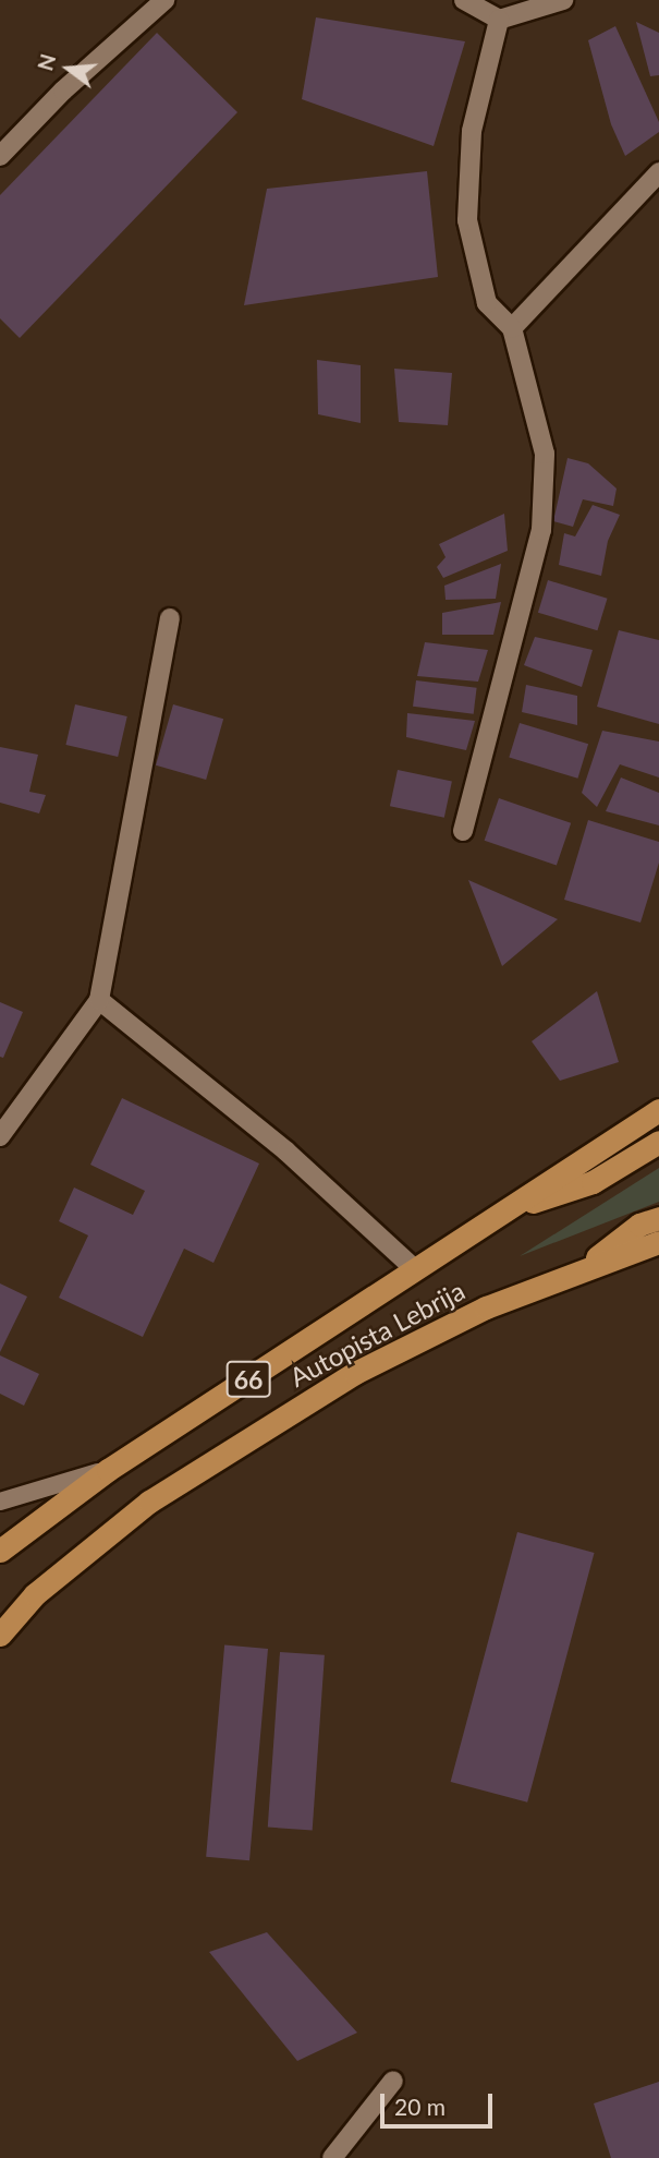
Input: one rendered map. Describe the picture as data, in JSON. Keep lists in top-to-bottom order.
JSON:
{
  "streets": {
    "highway": ["Autopista Lebrija", "66"]
  },
  "crossings": [
    ["Autopista Lebrija", "66"]
  ],
  "scale_bar": "20 m",
  "north": "left"
}
